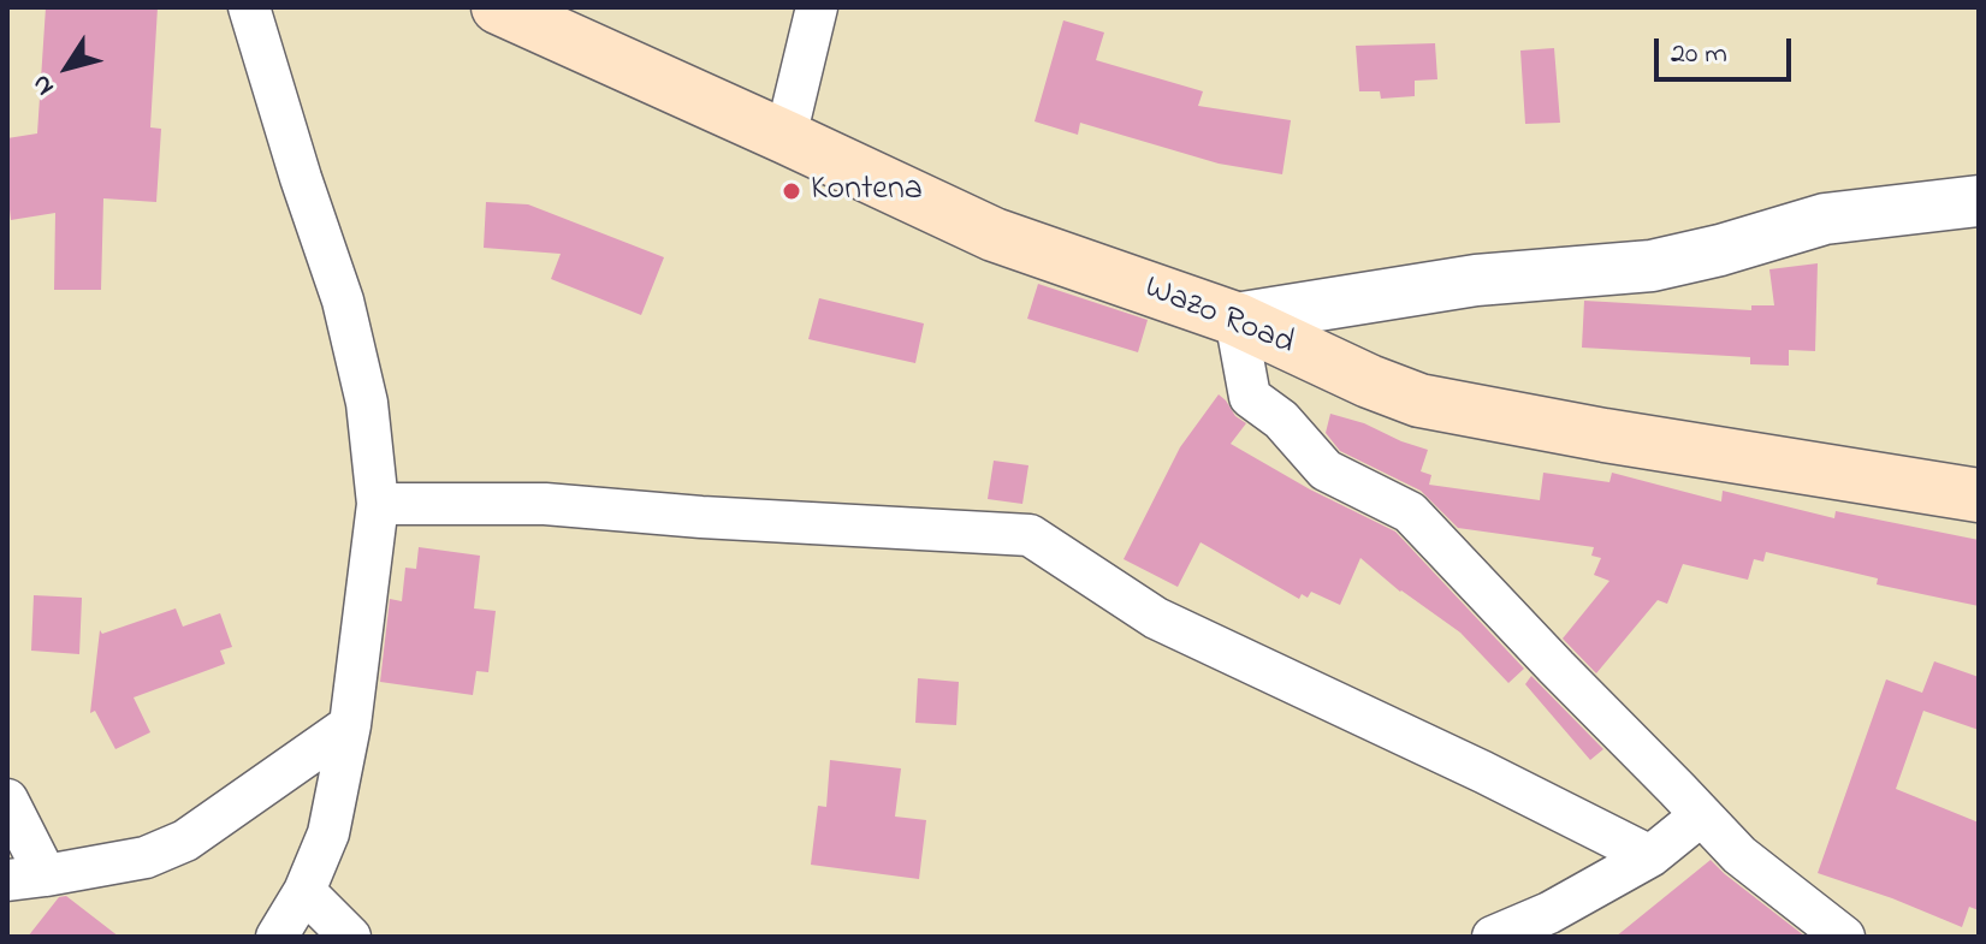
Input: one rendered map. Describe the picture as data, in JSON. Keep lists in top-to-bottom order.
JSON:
{
  "streets": {
    "main road": ["Wazo Road"]
  },
  "places": ["Kontena"],
  "scale_bar": "20 m",
  "north": "bottom left"
}
